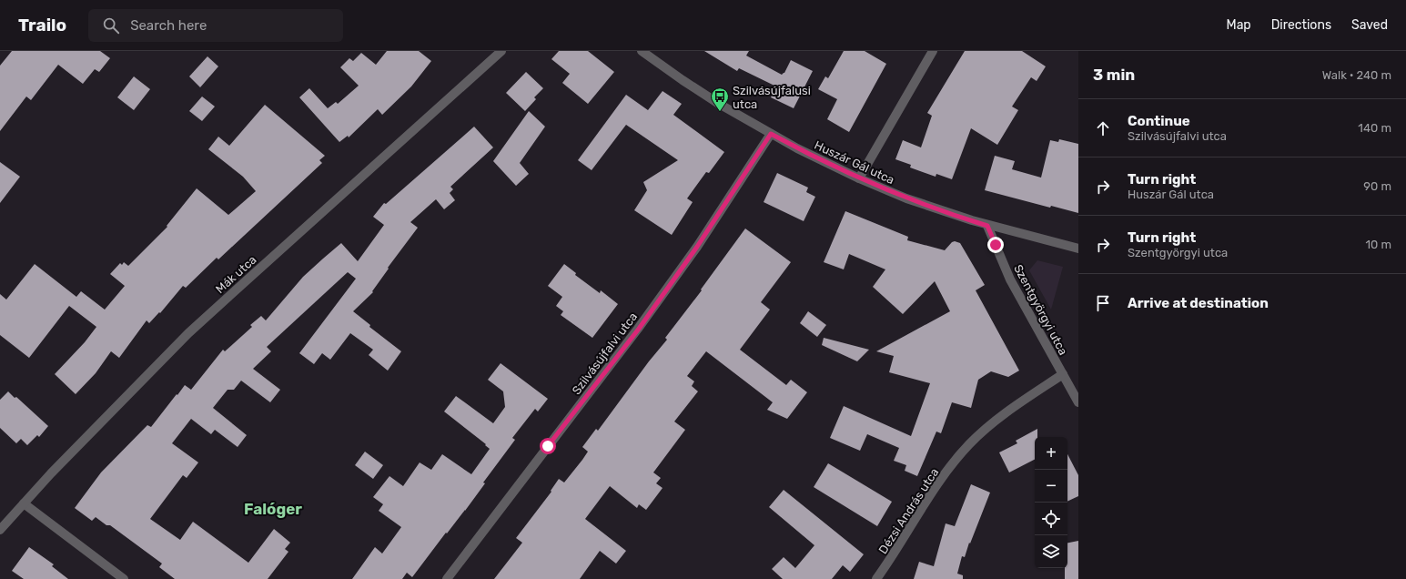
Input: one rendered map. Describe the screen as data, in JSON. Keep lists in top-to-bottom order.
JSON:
{
  "streets": {
    "street": [
      "Huszár Gál utca",
      "Mák utca",
      "Szentgyörgyi utca",
      "Szilvásújfalvi utca",
      "Dézsi András utca"
    ]
  },
  "crossings": [
    ["Huszár Gál utca", "Szentgyörgyi utca"],
    ["Huszár Gál utca", "Szilvásújfalvi utca"],
    ["Szentgyörgyi utca", "Dézsi András utca"]
  ],
  "districts": ["Falóger"],
  "places": {
    "bus stop": ["Szilvásújfalusi utca"]
  },
  "page": {
    "header": "Trailo",
    "search": "Search here",
    "nav": ["Map", "Directions", "Saved"],
    "heading": ["3 min", "Walk · 240 m"],
    "list": [
      ["Continue", "Szilvásújfalvi utca", "140 m"],
      ["Turn right", "Huszár Gál utca", "90 m"],
      ["Turn right", "Szentgyörgyi utca", "10 m"],
      "Arrive at destination"
    ],
    "map_buttons": ["+", "−"]
  }
}
